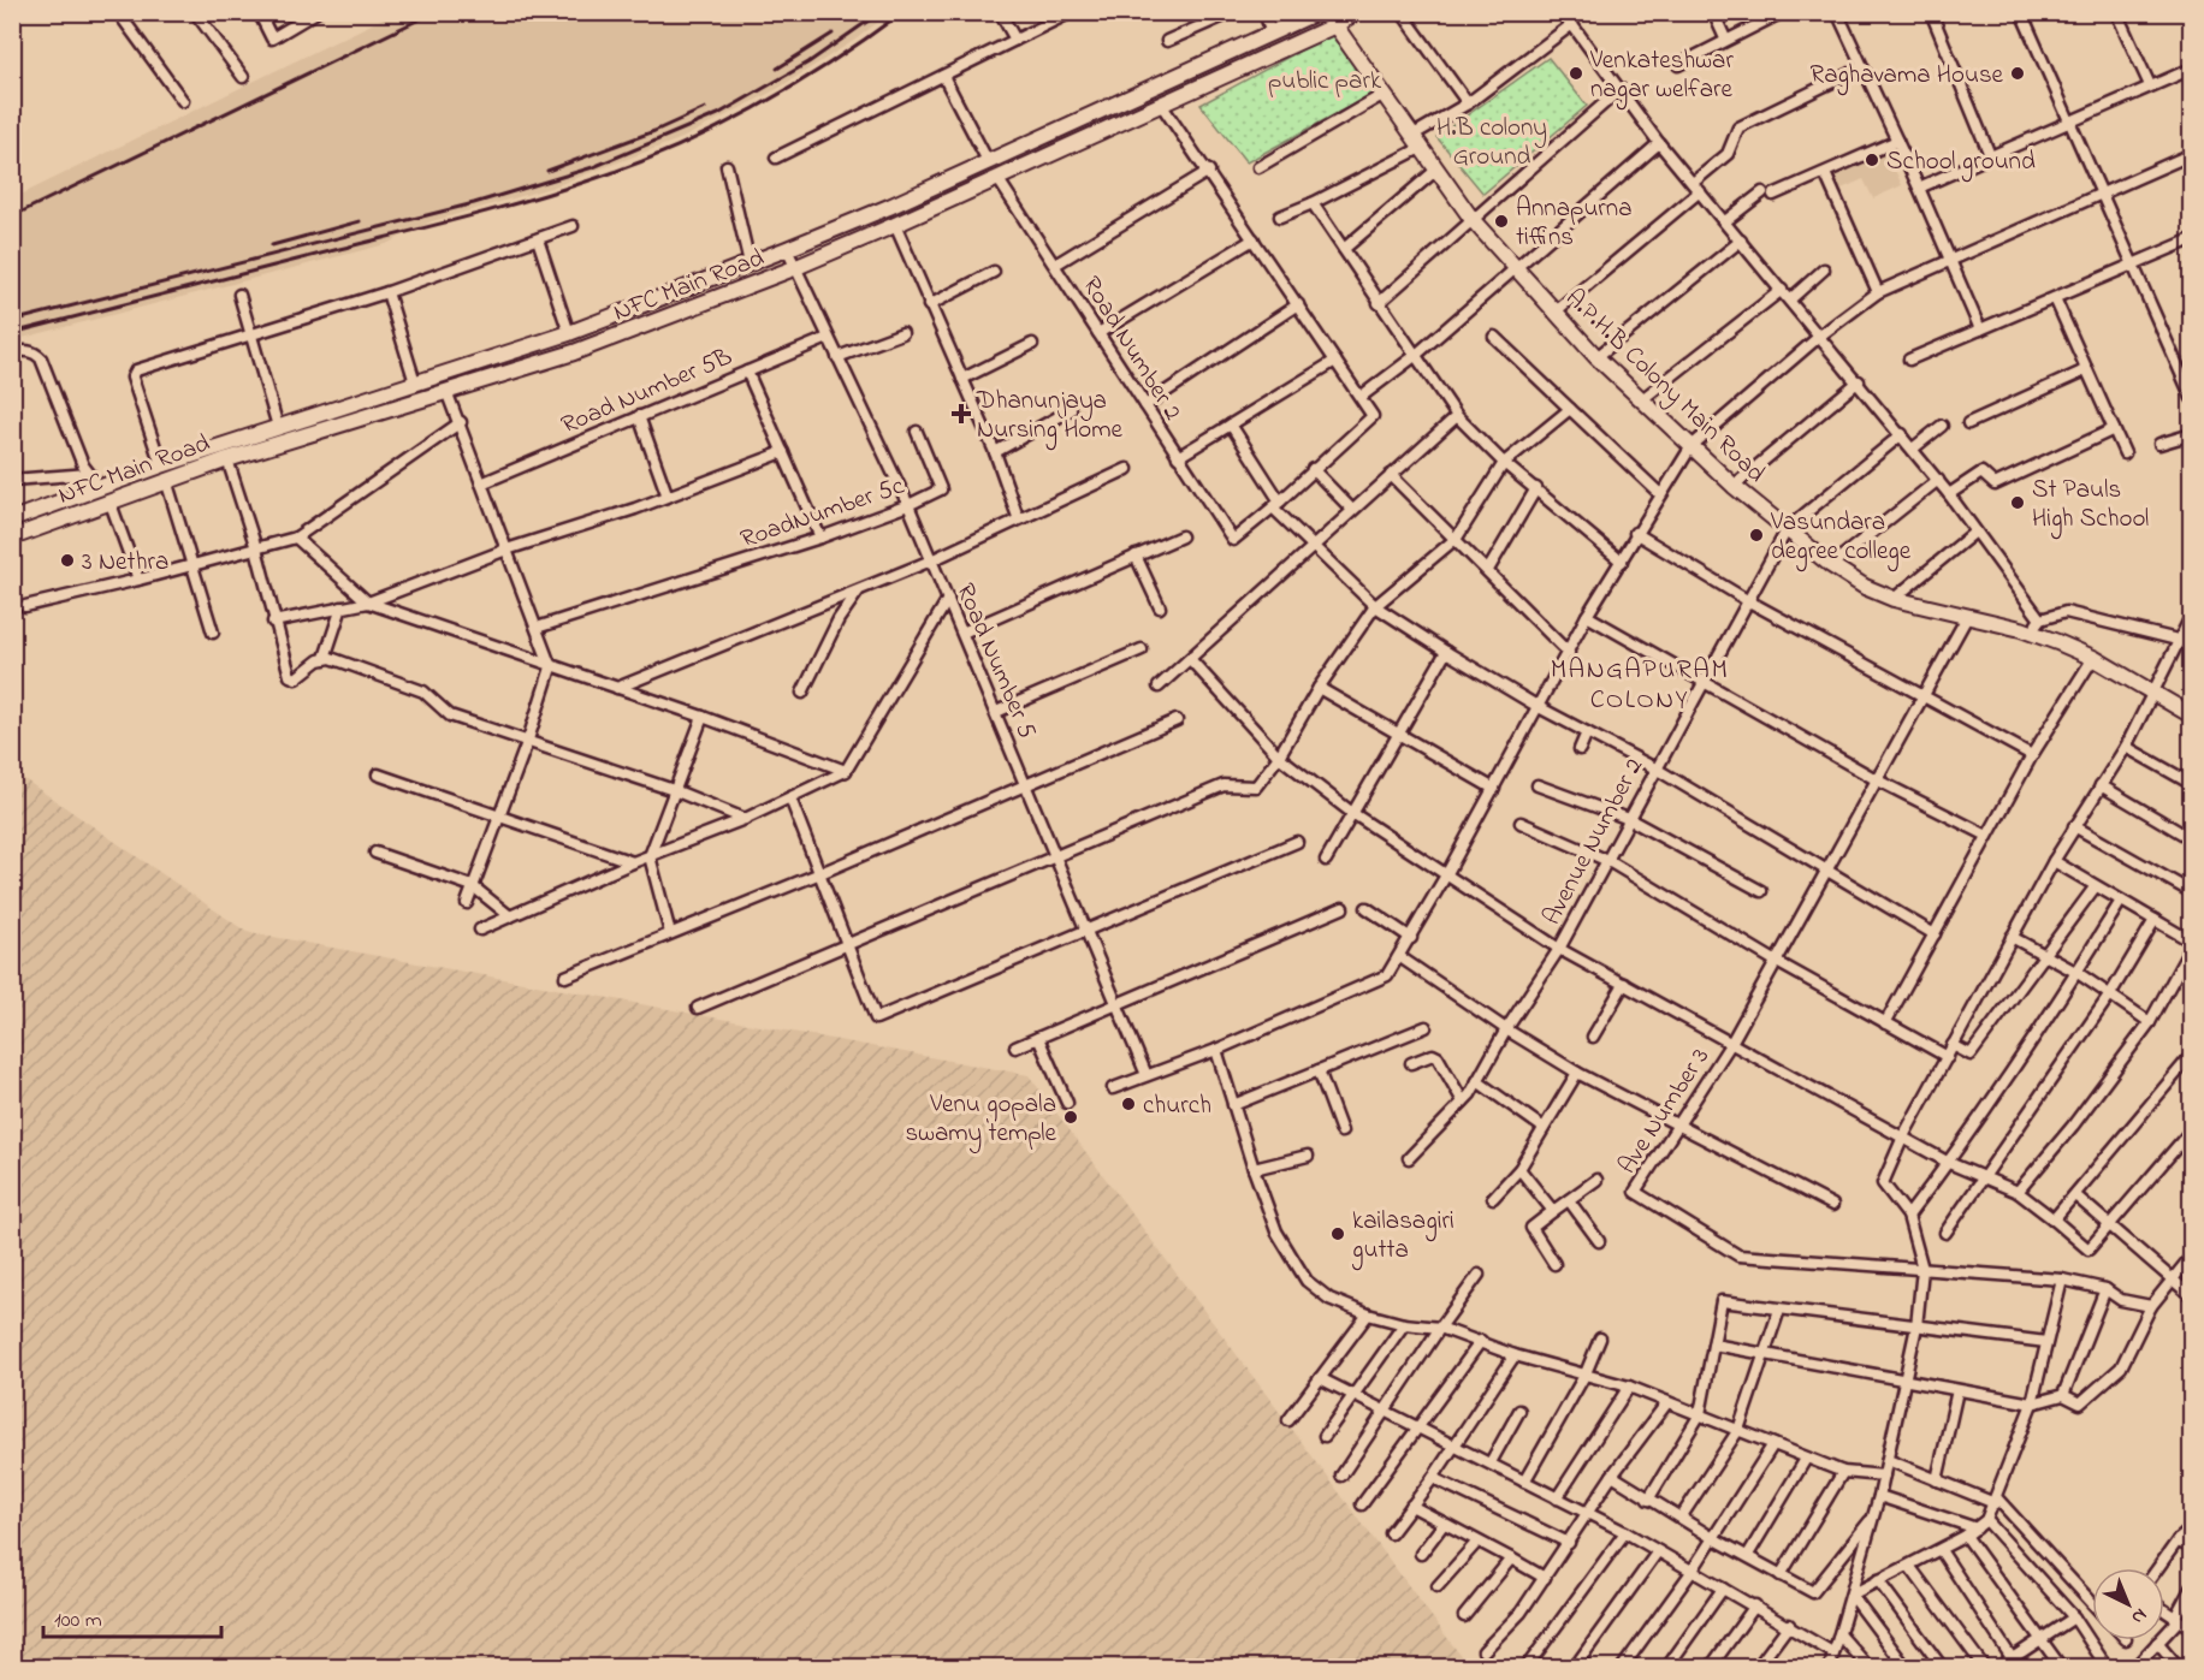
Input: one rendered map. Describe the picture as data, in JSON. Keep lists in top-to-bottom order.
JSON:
{
  "streets": {
    "main road": ["NFC Main Road", "A.P.H.B Colony Main Road"],
    "street": [
      "Road Number 2",
      "Road Number 5B",
      "RoadNumber 5c",
      "Road Number 5",
      "Avenue Number 2",
      "Ave Number 3"
    ]
  },
  "crossings": [
    ["NFC Main Road", "Road Number 2"],
    ["NFC Main Road", "A.P.H.B Colony Main Road"],
    ["NFC Main Road", "Road Number 5"],
    ["A.P.H.B Colony Main Road", "Avenue Number 2"],
    ["A.P.H.B Colony Main Road", "Ave Number 3"],
    ["Road Number 5B", "Road Number 5"],
    ["RoadNumber 5c", "Road Number 5"]
  ],
  "districts": ["MANGAPURAM COLONY"],
  "parks": ["public park", "H.B colony Ground"],
  "places": {
    "other": [
      "Venkateshwar nagar welfare",
      "Raghavama House",
      "School ground",
      "Annapurna tiffins",
      "St Pauls High School",
      "Vasundara degree college",
      "3 Nethra",
      "church",
      "Venu gopala swamy temple",
      "kailasagiri gutta"
    ],
    "health": ["Dhanunjaya Nursing Home"]
  },
  "scale_bar": "100 m",
  "north": "bottom right"
}
